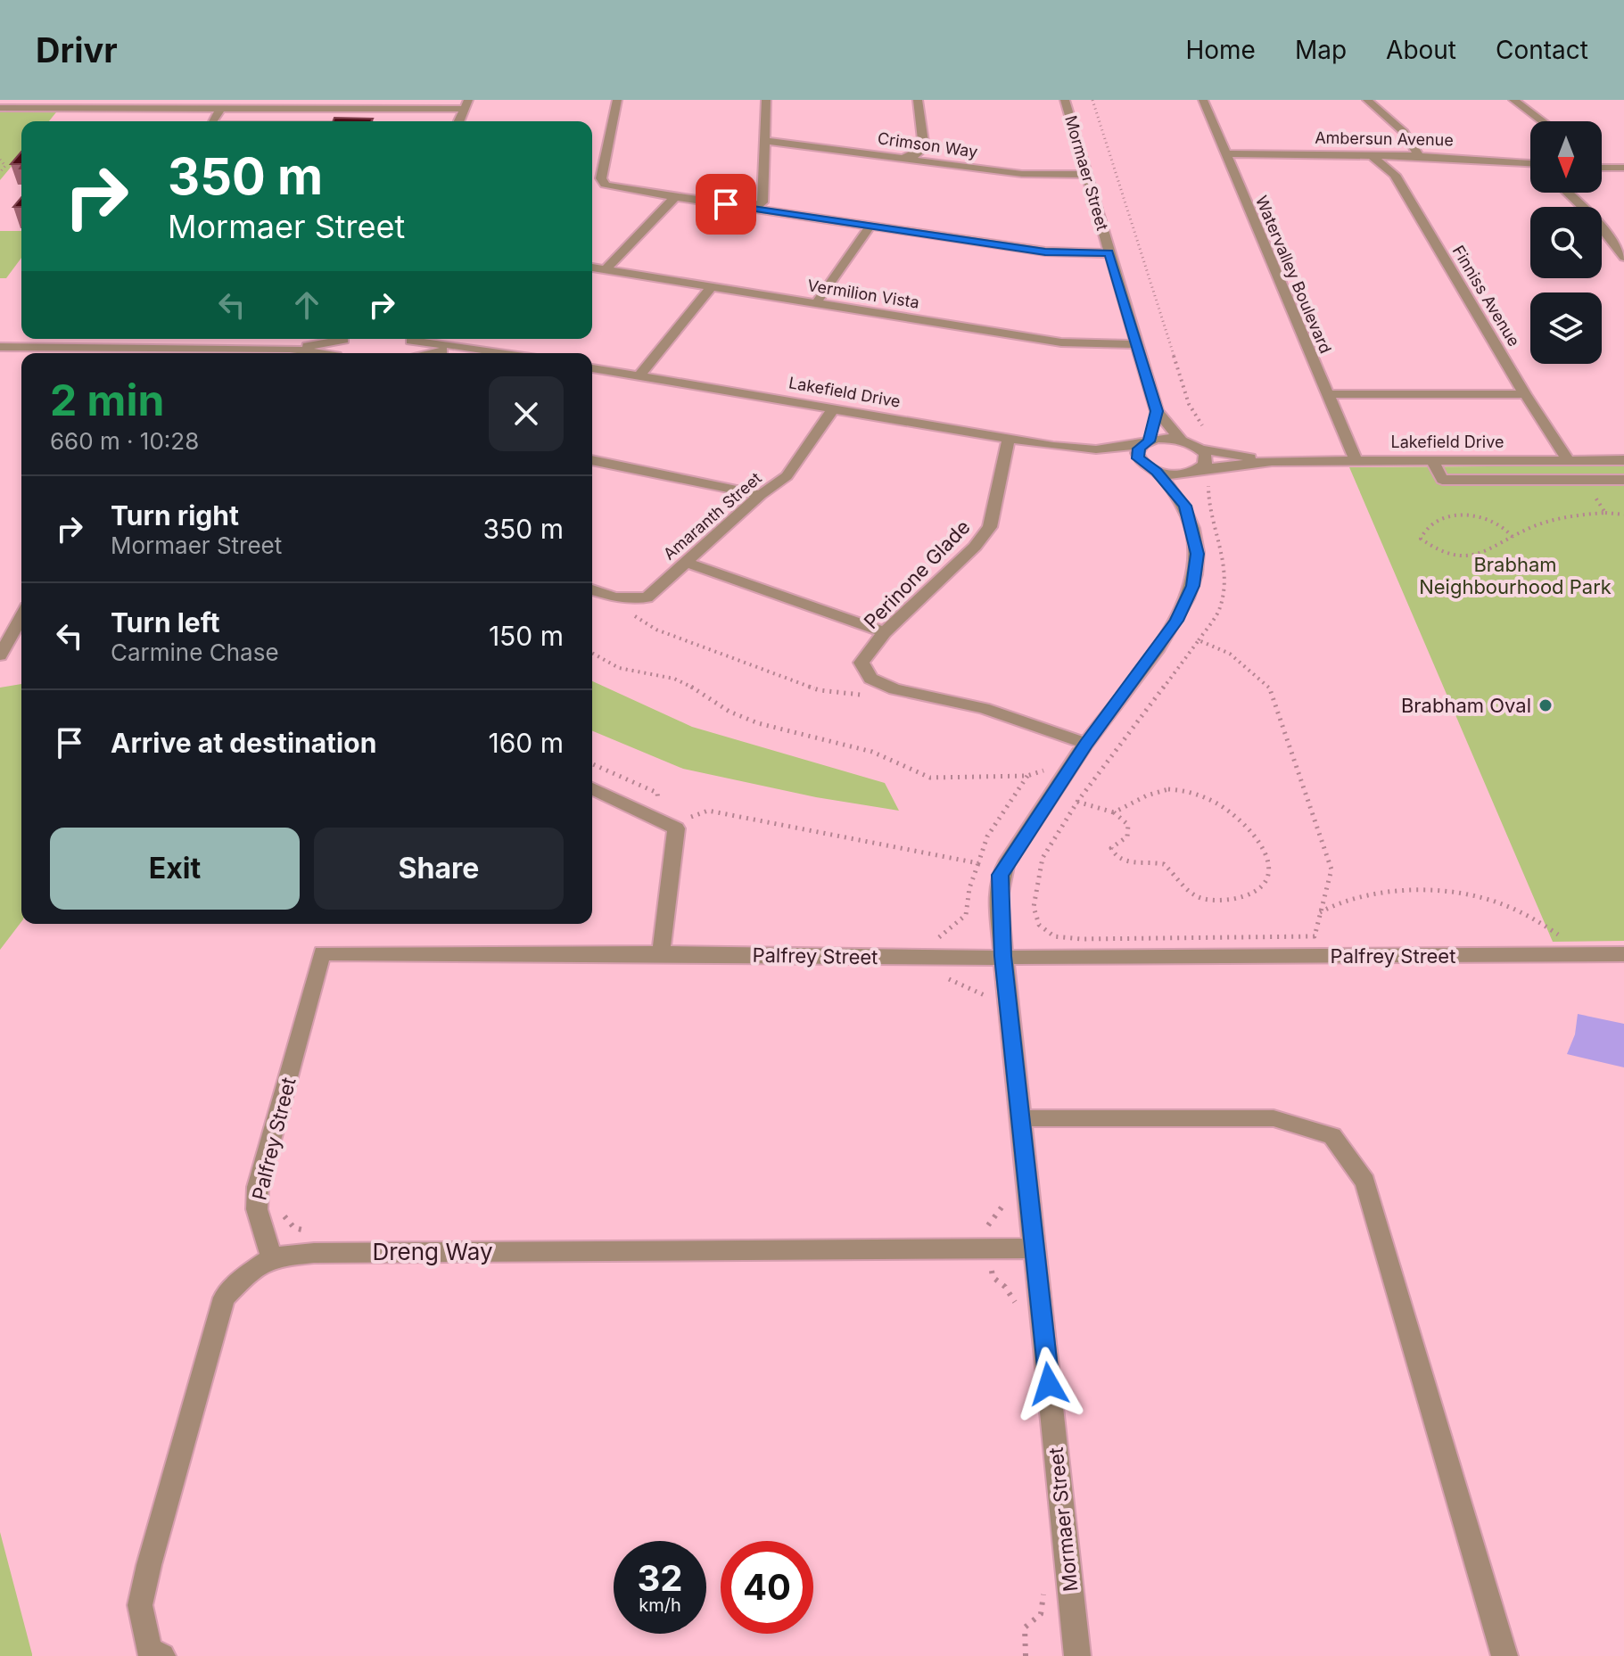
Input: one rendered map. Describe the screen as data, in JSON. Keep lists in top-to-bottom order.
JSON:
{
  "streets": {
    "street": [
      "Ambersun Avenue",
      "Crimson Way",
      "Mormaer Street",
      "Watervalley Boulevard",
      "Vermilion Vista",
      "Finniss Avenue",
      "Lakefield Drive",
      "Amaranth Street",
      "Perinone Glade",
      "Palfrey Street",
      "Dreng Way"
    ]
  },
  "crossings": [
    ["Ambersun Avenue", "Watervalley Boulevard"],
    ["Ambersun Avenue", "Finniss Avenue"],
    ["Crimson Way", "Mormaer Street"],
    ["Mormaer Street", "Vermilion Vista"],
    ["Mormaer Street", "Lakefield Drive"],
    ["Mormaer Street", "Perinone Glade"],
    ["Mormaer Street", "Palfrey Street"],
    ["Mormaer Street", "Dreng Way"],
    ["Watervalley Boulevard", "Lakefield Drive"],
    ["Finniss Avenue", "Lakefield Drive"],
    ["Lakefield Drive", "Amaranth Street"],
    ["Lakefield Drive", "Perinone Glade"],
    ["Palfrey Street", "Dreng Way"]
  ],
  "parks": ["Brabham Neighbourhood Park"],
  "places": ["Brabham Oval"],
  "north": "bottom",
  "page": {
    "header": "Drivr",
    "nav": [
      "Home",
      "Map",
      "About",
      "Contact"
    ],
    "turn": ["350 m", "Mormaer Street"],
    "heading": ["2 min", "660 m · 10:28"],
    "list": [
      {
        "name": "Turn right",
        "note": "Mormaer Street",
        "value": "350 m"
      },
      {
        "name": "Turn left",
        "note": "Carmine Chase",
        "value": "150 m"
      },
      {
        "name": "Arrive at destination",
        "value": "160 m"
      }
    ],
    "buttons": ["Exit", "Share"],
    "speed": "32 km/h",
    "limit": "40"
  }
}
